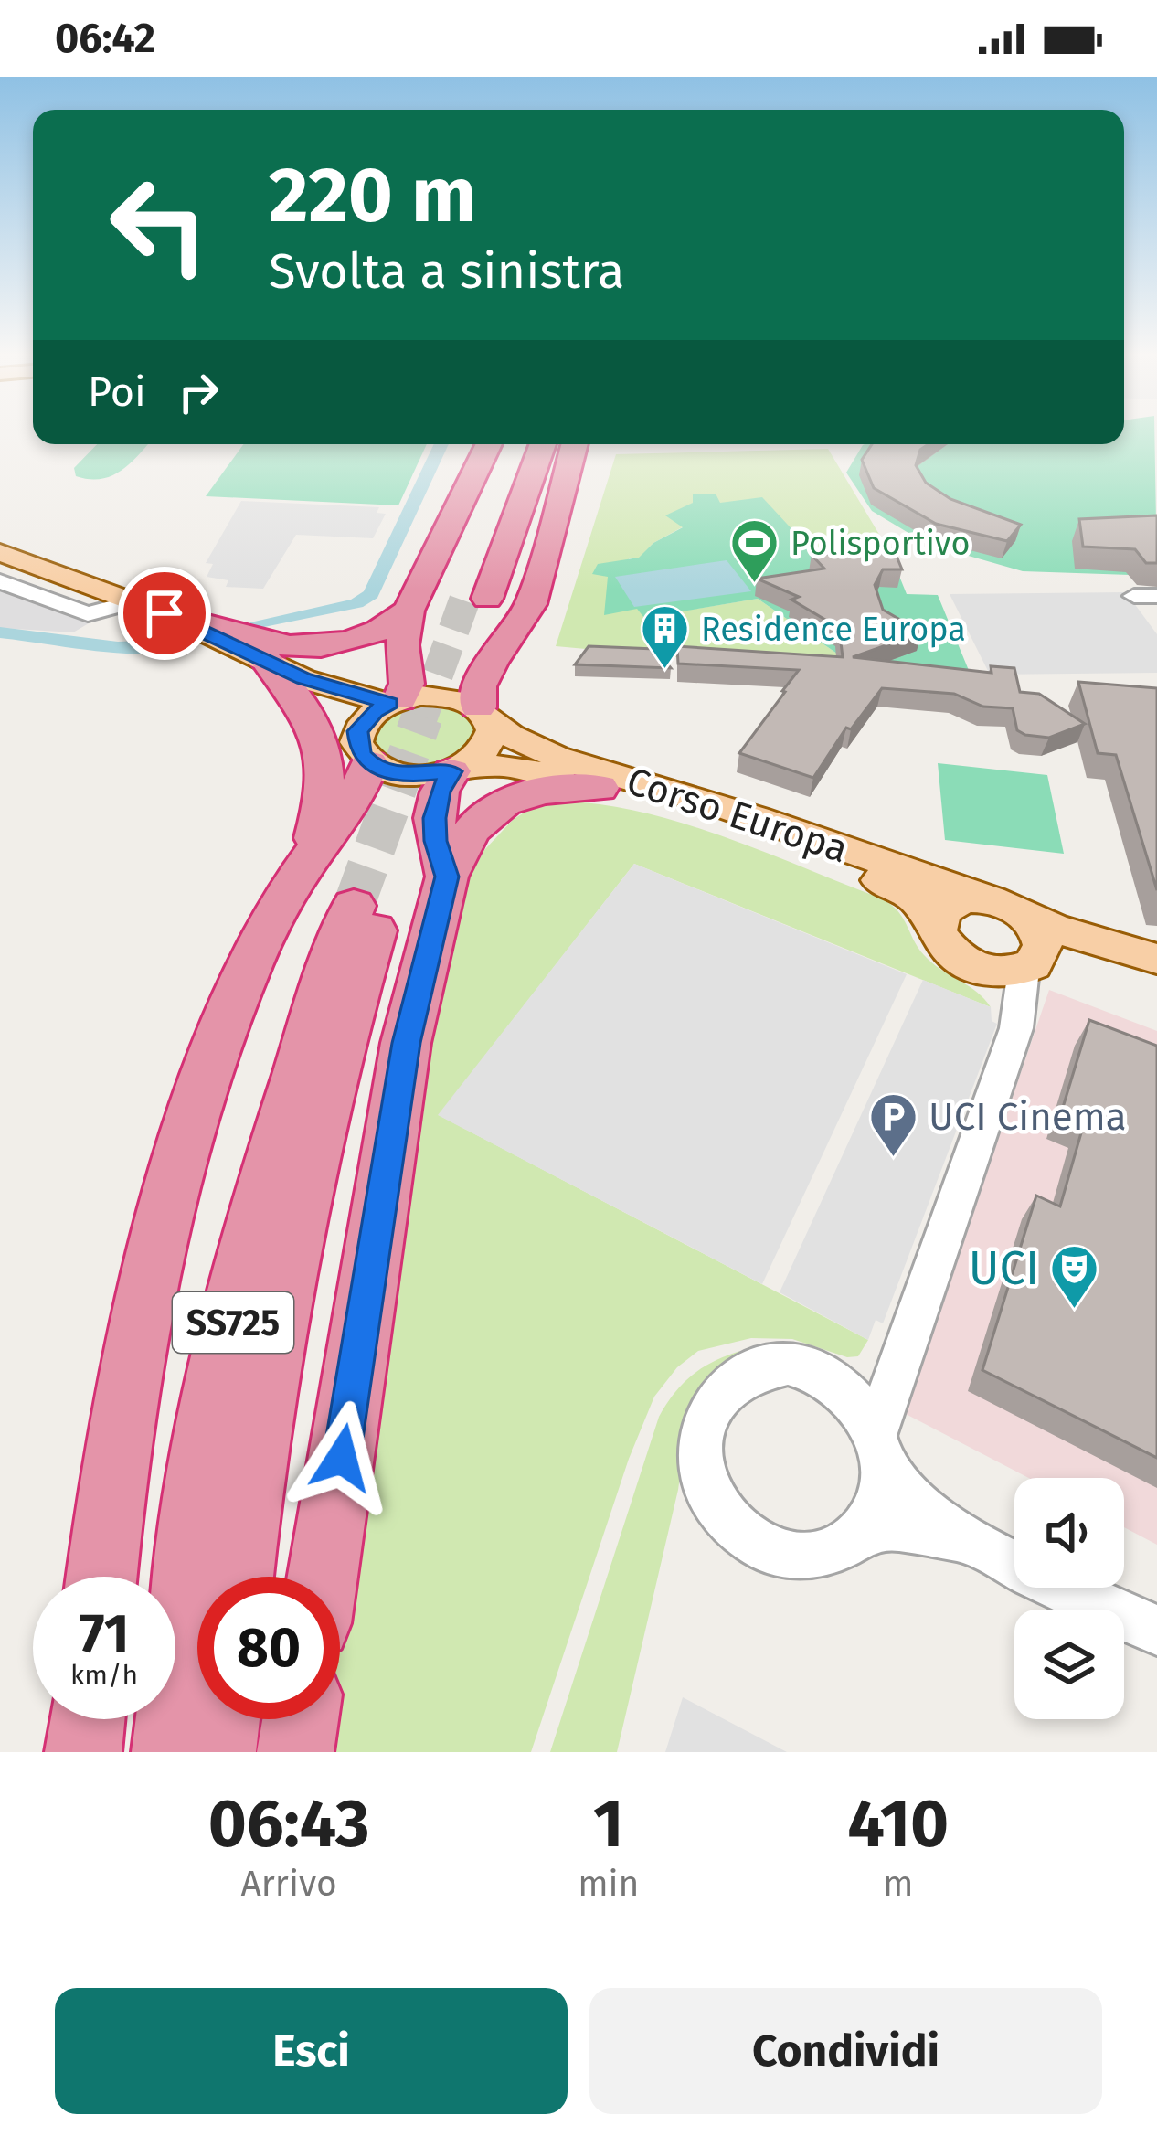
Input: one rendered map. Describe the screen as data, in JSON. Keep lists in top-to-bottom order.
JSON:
{
  "streets": {
    "highway": ["SS725"],
    "main road": ["Corso Europa"]
  },
  "places": {
    "sports": ["Polisportivo"],
    "building": ["Residence Europa"],
    "parking": ["UCI Cinema"],
    "theatre": ["UCI"]
  },
  "page": {
    "status": "06:42",
    "turn": ["220 m", "Svolta a sinistra"],
    "then": "Poi",
    "speed": "71 km/h",
    "limit": "80",
    "eta": [
      "06:43",
      "Arrivo",
      "1",
      "min",
      "410",
      "m"
    ],
    "buttons": ["Esci", "Condividi"]
  }
}
